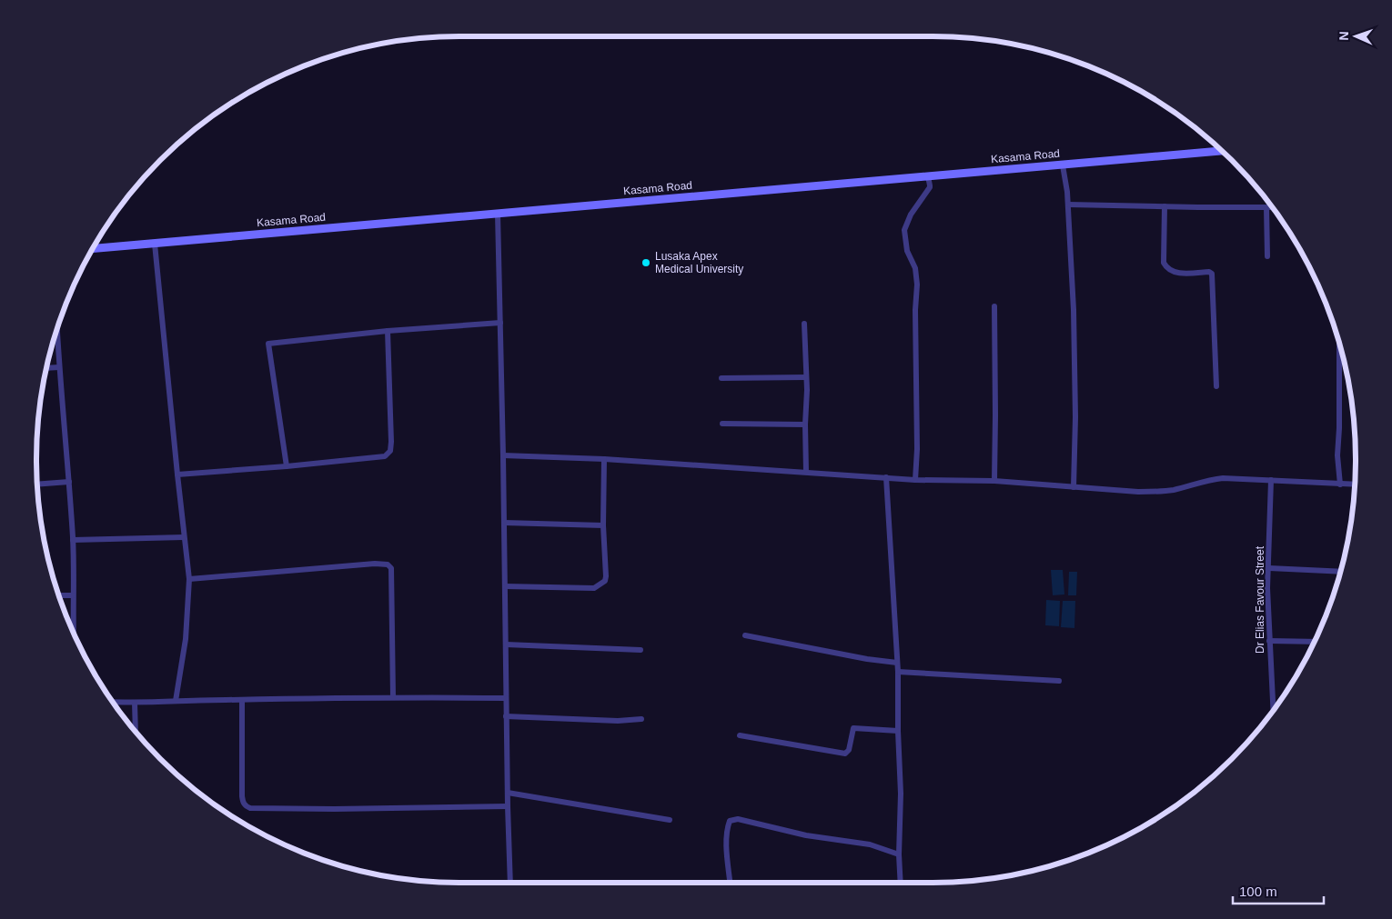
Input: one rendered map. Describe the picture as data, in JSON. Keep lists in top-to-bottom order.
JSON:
{
  "streets": {
    "street": ["Kasama Road", "Dr Elias Favour Street"]
  },
  "places": ["Lusaka Apex Medical University"],
  "scale_bar": "100 m",
  "north": "left"
}
